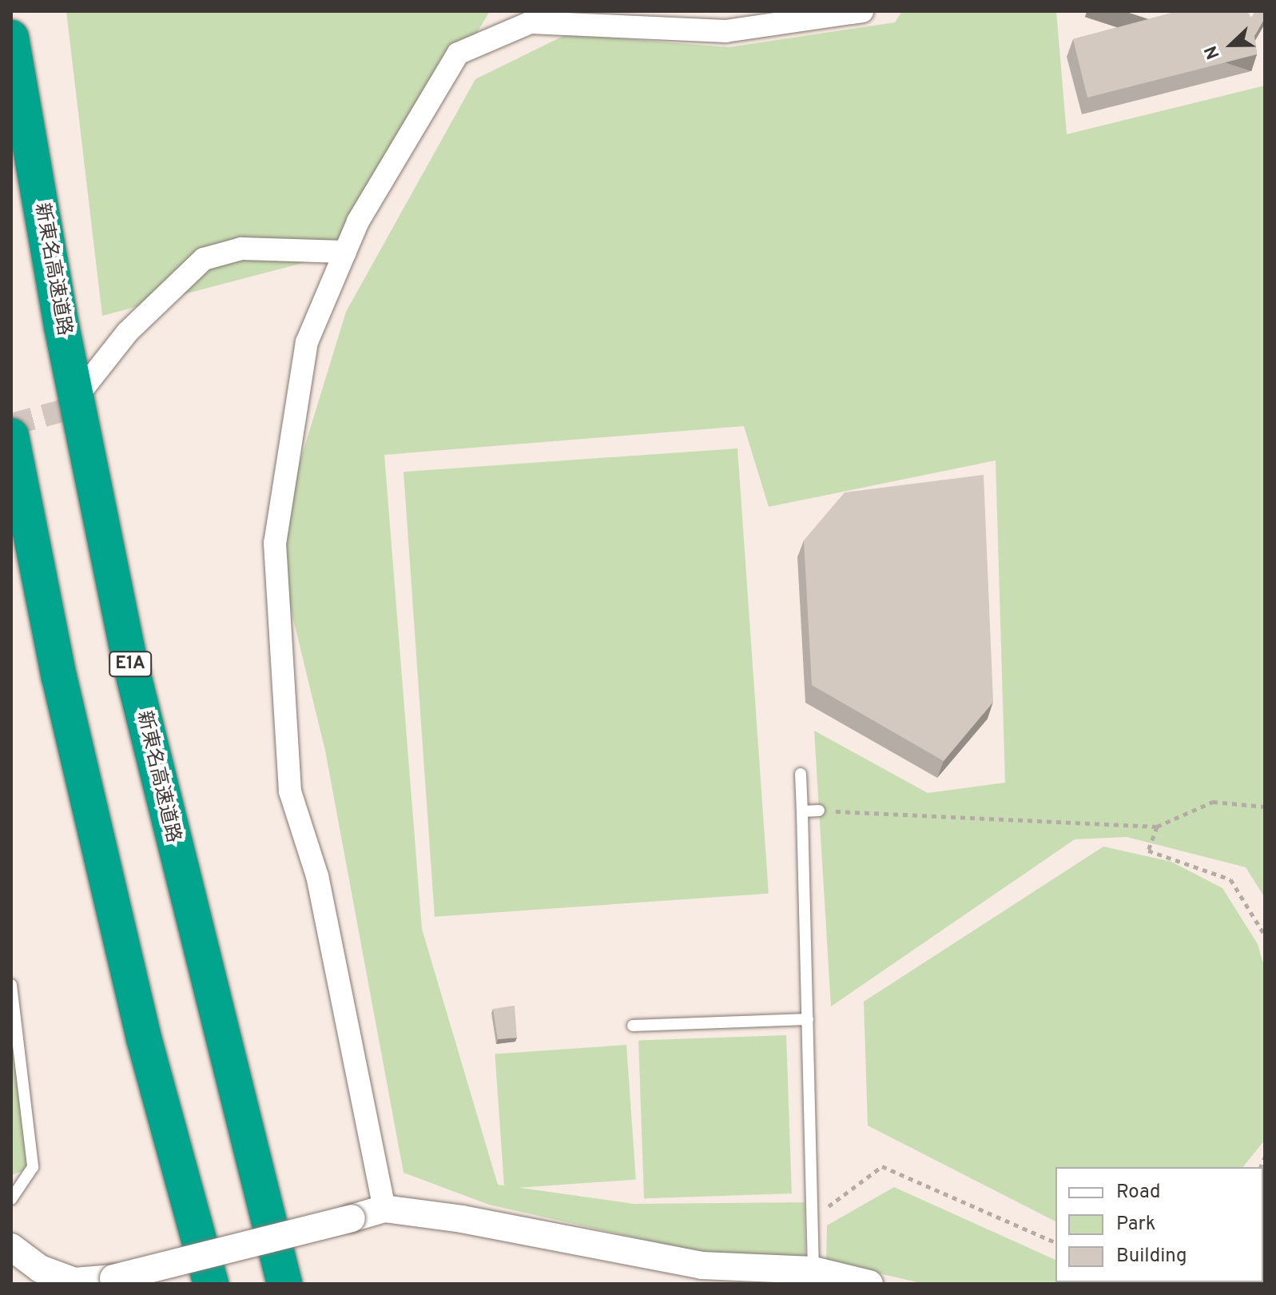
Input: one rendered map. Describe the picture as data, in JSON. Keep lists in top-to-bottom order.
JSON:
{
  "streets": {
    "highway": ["新東名高速道路", "E1A"]
  },
  "legend": ["Road", "Park", "Building"],
  "north": "left"
}
